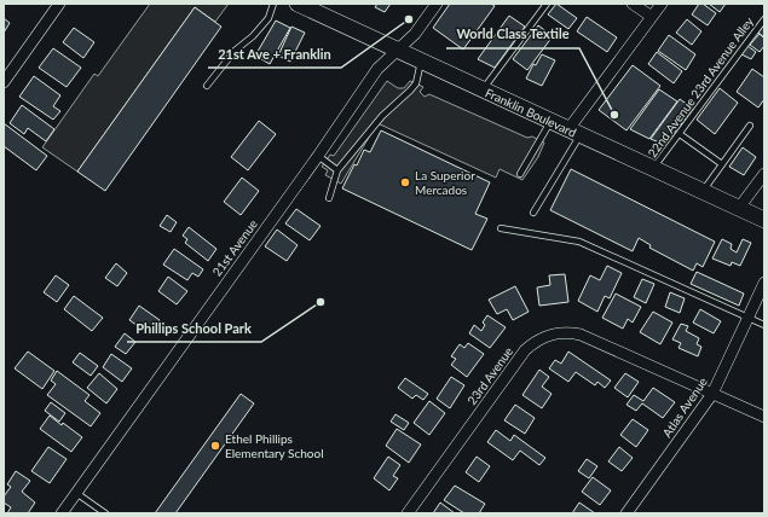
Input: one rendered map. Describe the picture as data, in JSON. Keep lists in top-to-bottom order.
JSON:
{
  "streets": {
    "main road": ["Franklin Boulevard"],
    "street": ["21st Avenue", "23rd Avenue", "Atlas Avenue"],
    "lane": ["22nd Avenue 23rd Avenue Alley"]
  },
  "crossings": [
    ["22nd Avenue 23rd Avenue Alley", "Franklin Boulevard"],
    ["Franklin Boulevard", "21st Avenue"],
    ["23rd Avenue", "Atlas Avenue"]
  ],
  "places": [
    "21st Ave + Franklin",
    "World Class Textile",
    "La Superior Mercados",
    "Phillips School Park",
    "Ethel Phillips Elementary School"
  ]
}
